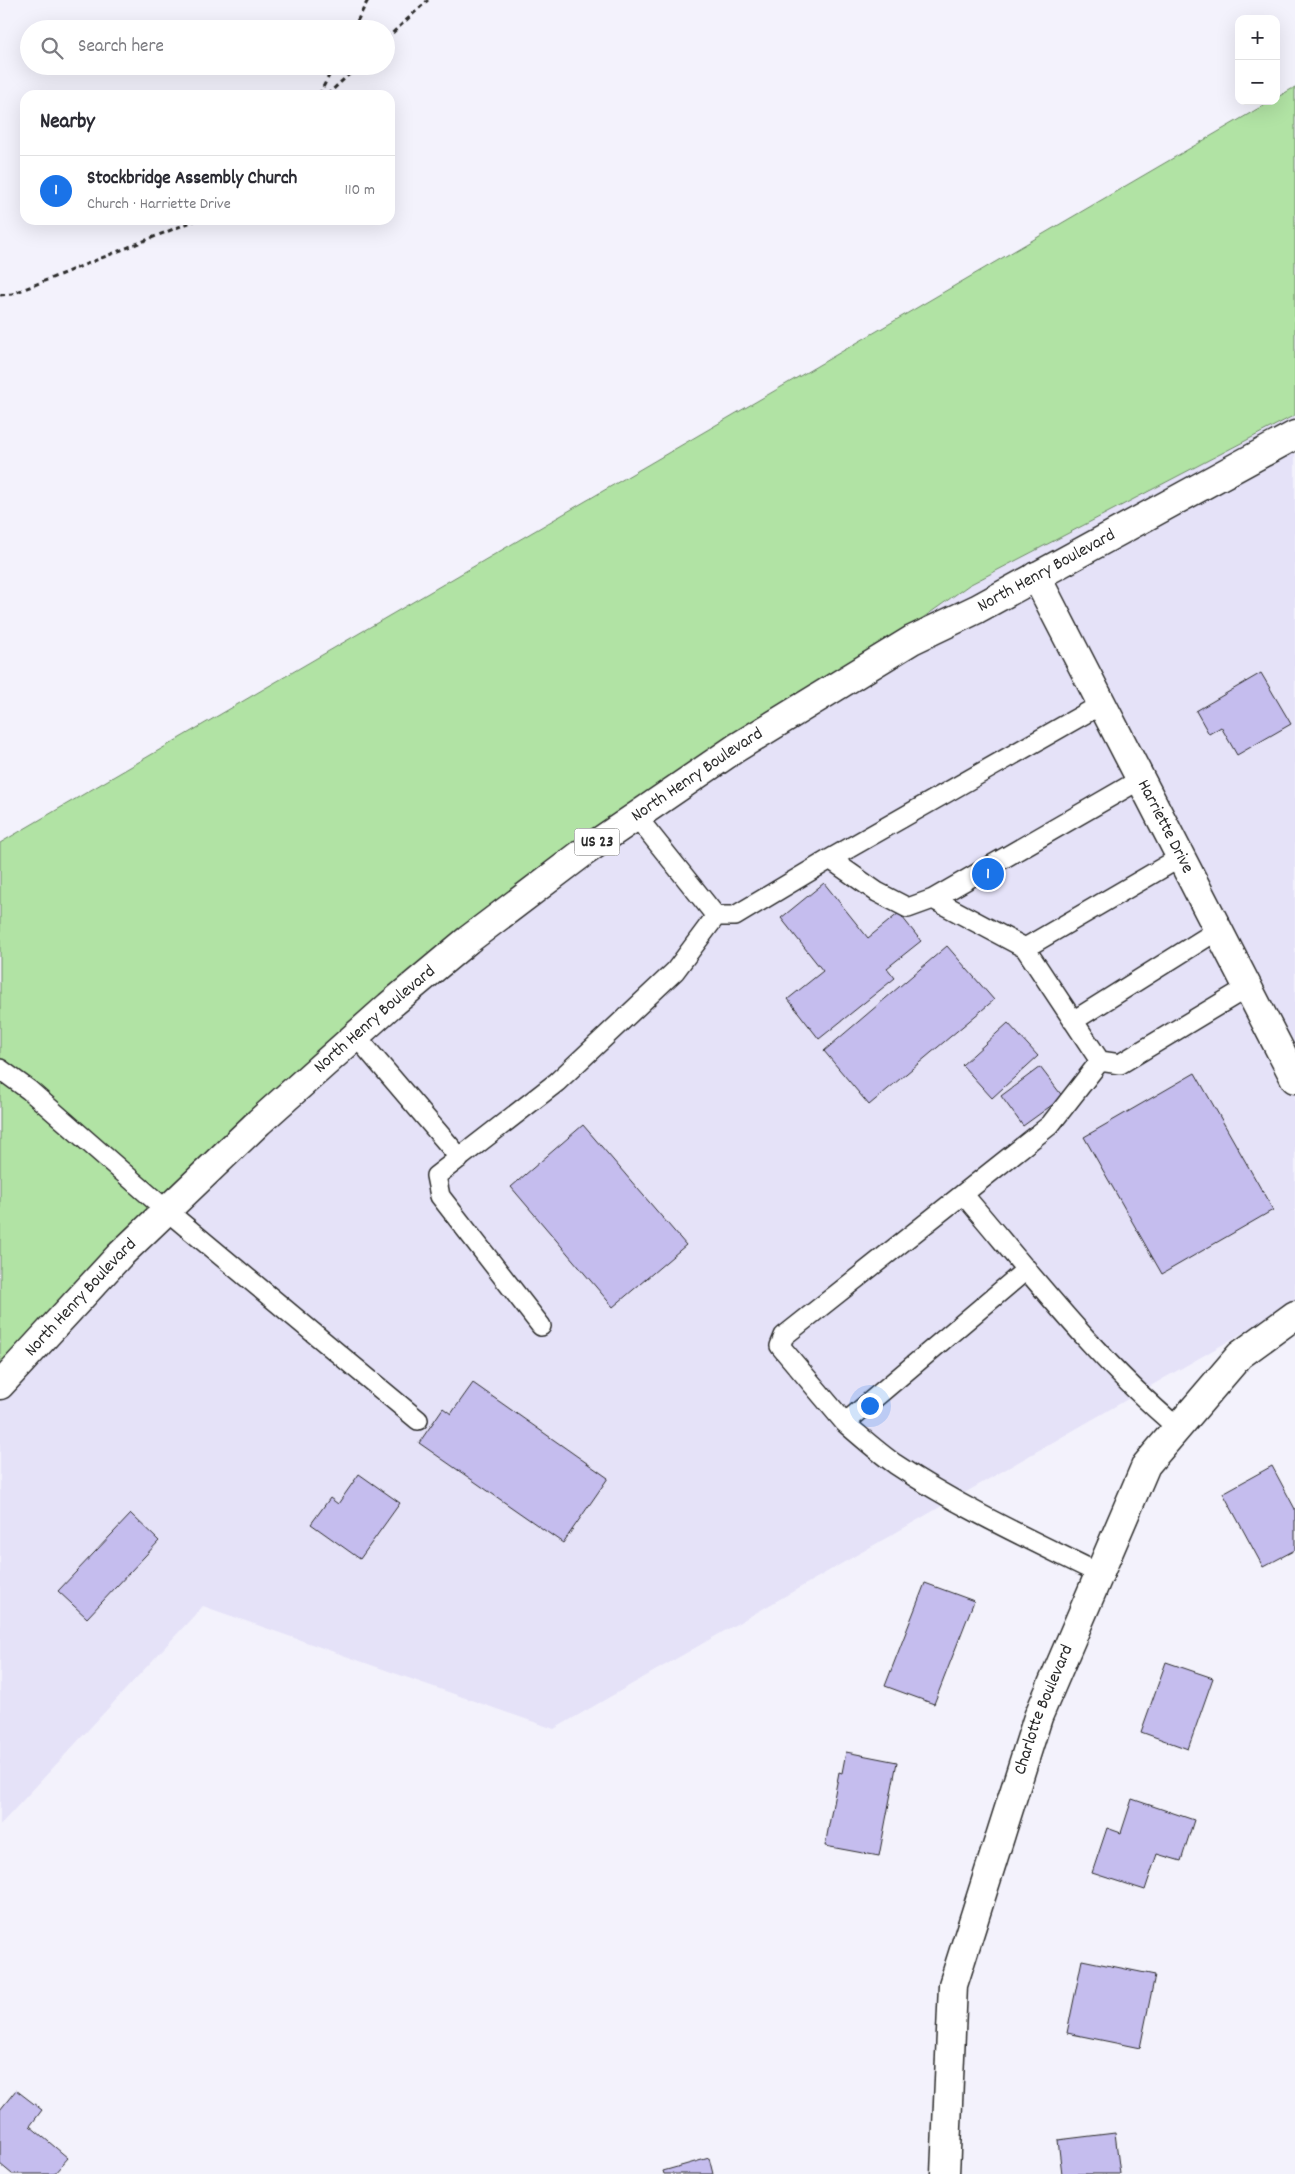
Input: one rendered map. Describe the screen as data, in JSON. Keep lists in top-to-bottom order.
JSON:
{
  "streets": {
    "main road": [
      "North Henry Boulevard",
      "Harriette Drive",
      "US 23",
      "Charlotte Boulevard"
    ]
  },
  "crossings": [
    ["North Henry Boulevard", "Harriette Drive"]
  ],
  "page": {
    "map_buttons": ["+", "−"],
    "search": "Search here",
    "heading": "Nearby",
    "list": [
      {
        "mark": "1",
        "name": "Stockbridge Assembly Church",
        "note": "Church · Harriette Drive",
        "value": "110 m"
      }
    ],
    "pins": "1"
  }
}
